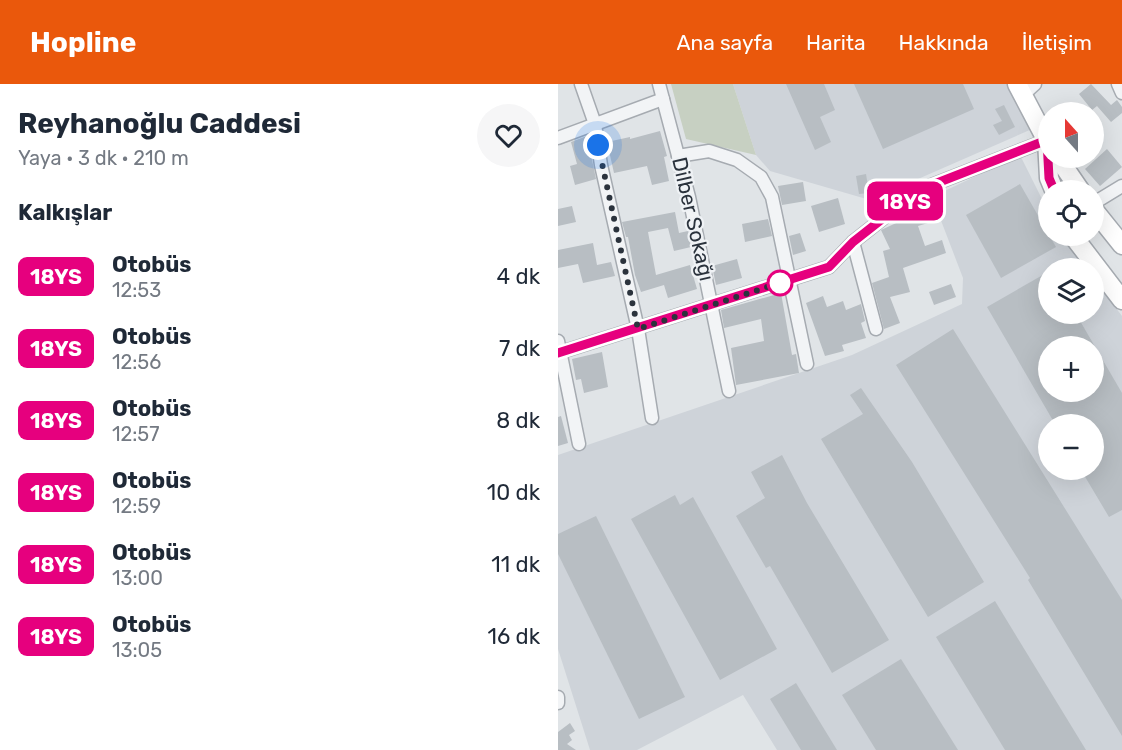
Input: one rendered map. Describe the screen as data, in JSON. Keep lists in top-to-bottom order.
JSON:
{
  "streets": {
    "street": ["Dilber Sokağı"]
  },
  "lines": ["bus line 18YS"],
  "north": "top",
  "page": {
    "header": "Hopline",
    "nav": [
      "Ana sayfa",
      "Harita",
      "Hakkında",
      "İletişim"
    ],
    "heading": [
      ["Reyhanoğlu Caddesi", "Yaya · 3 dk · 210 m"],
      "Kalkışlar"
    ],
    "on_map": "18YS",
    "map_buttons": ["+", "−"],
    "list": [
      {
        "mark": "18YS",
        "name": "Otobüs",
        "note": "12:53",
        "value": "4 dk"
      },
      {
        "mark": "18YS",
        "name": "Otobüs",
        "note": "12:56",
        "value": "7 dk"
      },
      {
        "mark": "18YS",
        "name": "Otobüs",
        "note": "12:57",
        "value": "8 dk"
      },
      {
        "mark": "18YS",
        "name": "Otobüs",
        "note": "12:59",
        "value": "10 dk"
      },
      {
        "mark": "18YS",
        "name": "Otobüs",
        "note": "13:00",
        "value": "11 dk"
      },
      {
        "mark": "18YS",
        "name": "Otobüs",
        "note": "13:05",
        "value": "16 dk"
      }
    ]
  }
}
